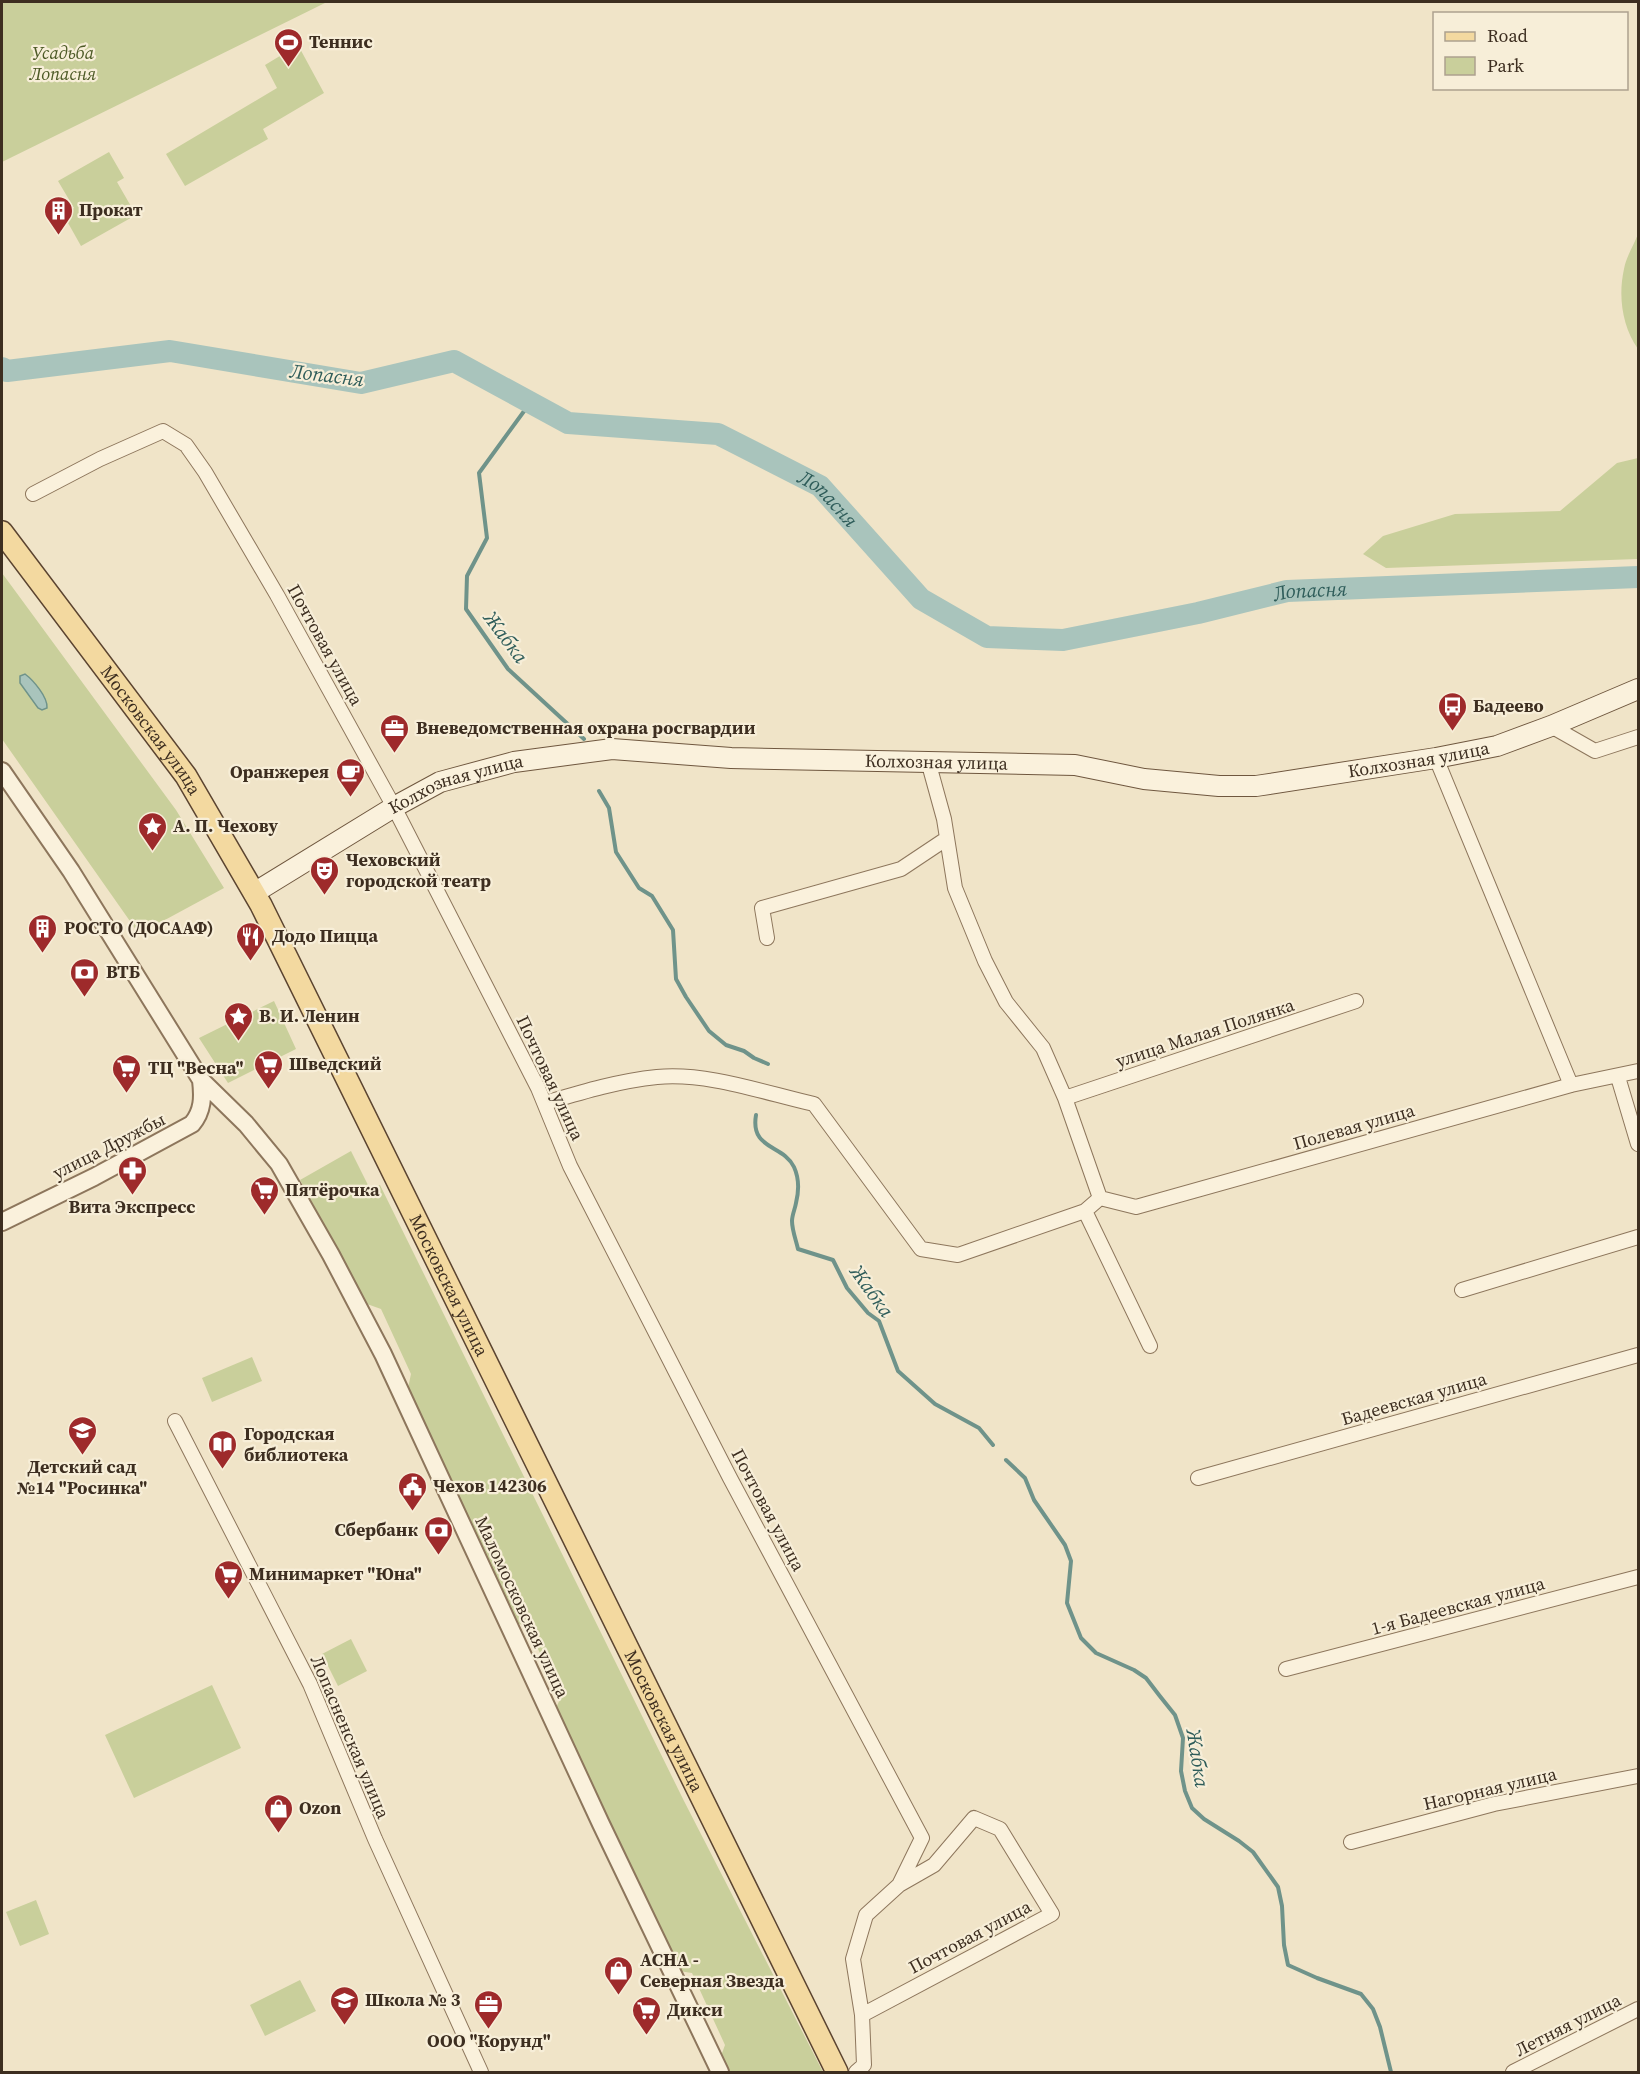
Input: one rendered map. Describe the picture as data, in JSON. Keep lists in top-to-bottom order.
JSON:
{
  "streets": {
    "main road": ["Московская улица", "Колхозная улица"],
    "street": [
      "Почтовая улица",
      "улица Малая Полянка",
      "Полевая улица",
      "улица Дружбы",
      "Бадеевская улица",
      "1-я Бадеевская улица",
      "Маломосковская улица",
      "Лопасненская улица",
      "Нагорная улица",
      "Летняя улица"
    ]
  },
  "crossings": [
    ["Почтовая улица", "Колхозная улица"],
    ["Московская улица", "Колхозная улица"],
    ["улица Дружбы", "Маломосковская улица"]
  ],
  "water": ["Лопасня", "Жабка"],
  "parks": ["Усадьба Лопасня"],
  "places": {
    "sports": ["Теннис"],
    "building": ["Прокат", "РОСТО (ДОСААФ)"],
    "bus stop": ["Бадеево"],
    "office": ["Вневедомственная охрана росгвардии", "ООО \"Корунд\""],
    "cafe": ["Оранжерея"],
    "place": ["А. П. Чехову", "В. И. Ленин"],
    "theatre": ["Чеховский городской театр"],
    "restaurant": ["Додо Пицца"],
    "bank": ["ВТБ", "Сбербанк"],
    "supermarket": [
      "Шведский",
      "ТЦ \"Весна\"",
      "Пятёрочка",
      "Минимаркет \"Юна\"",
      "Дикси"
    ],
    "pharmacy": ["Вита Экспресс"],
    "school or university": ["Детский сад №14 \"Росинка\"", "Школа № 3"],
    "library": ["Городская библиотека"],
    "public building": ["Чехов 142306"],
    "shop": ["Ozon", "АСНА - Северная Звезда"]
  },
  "legend": ["Road", "Park"]
}
